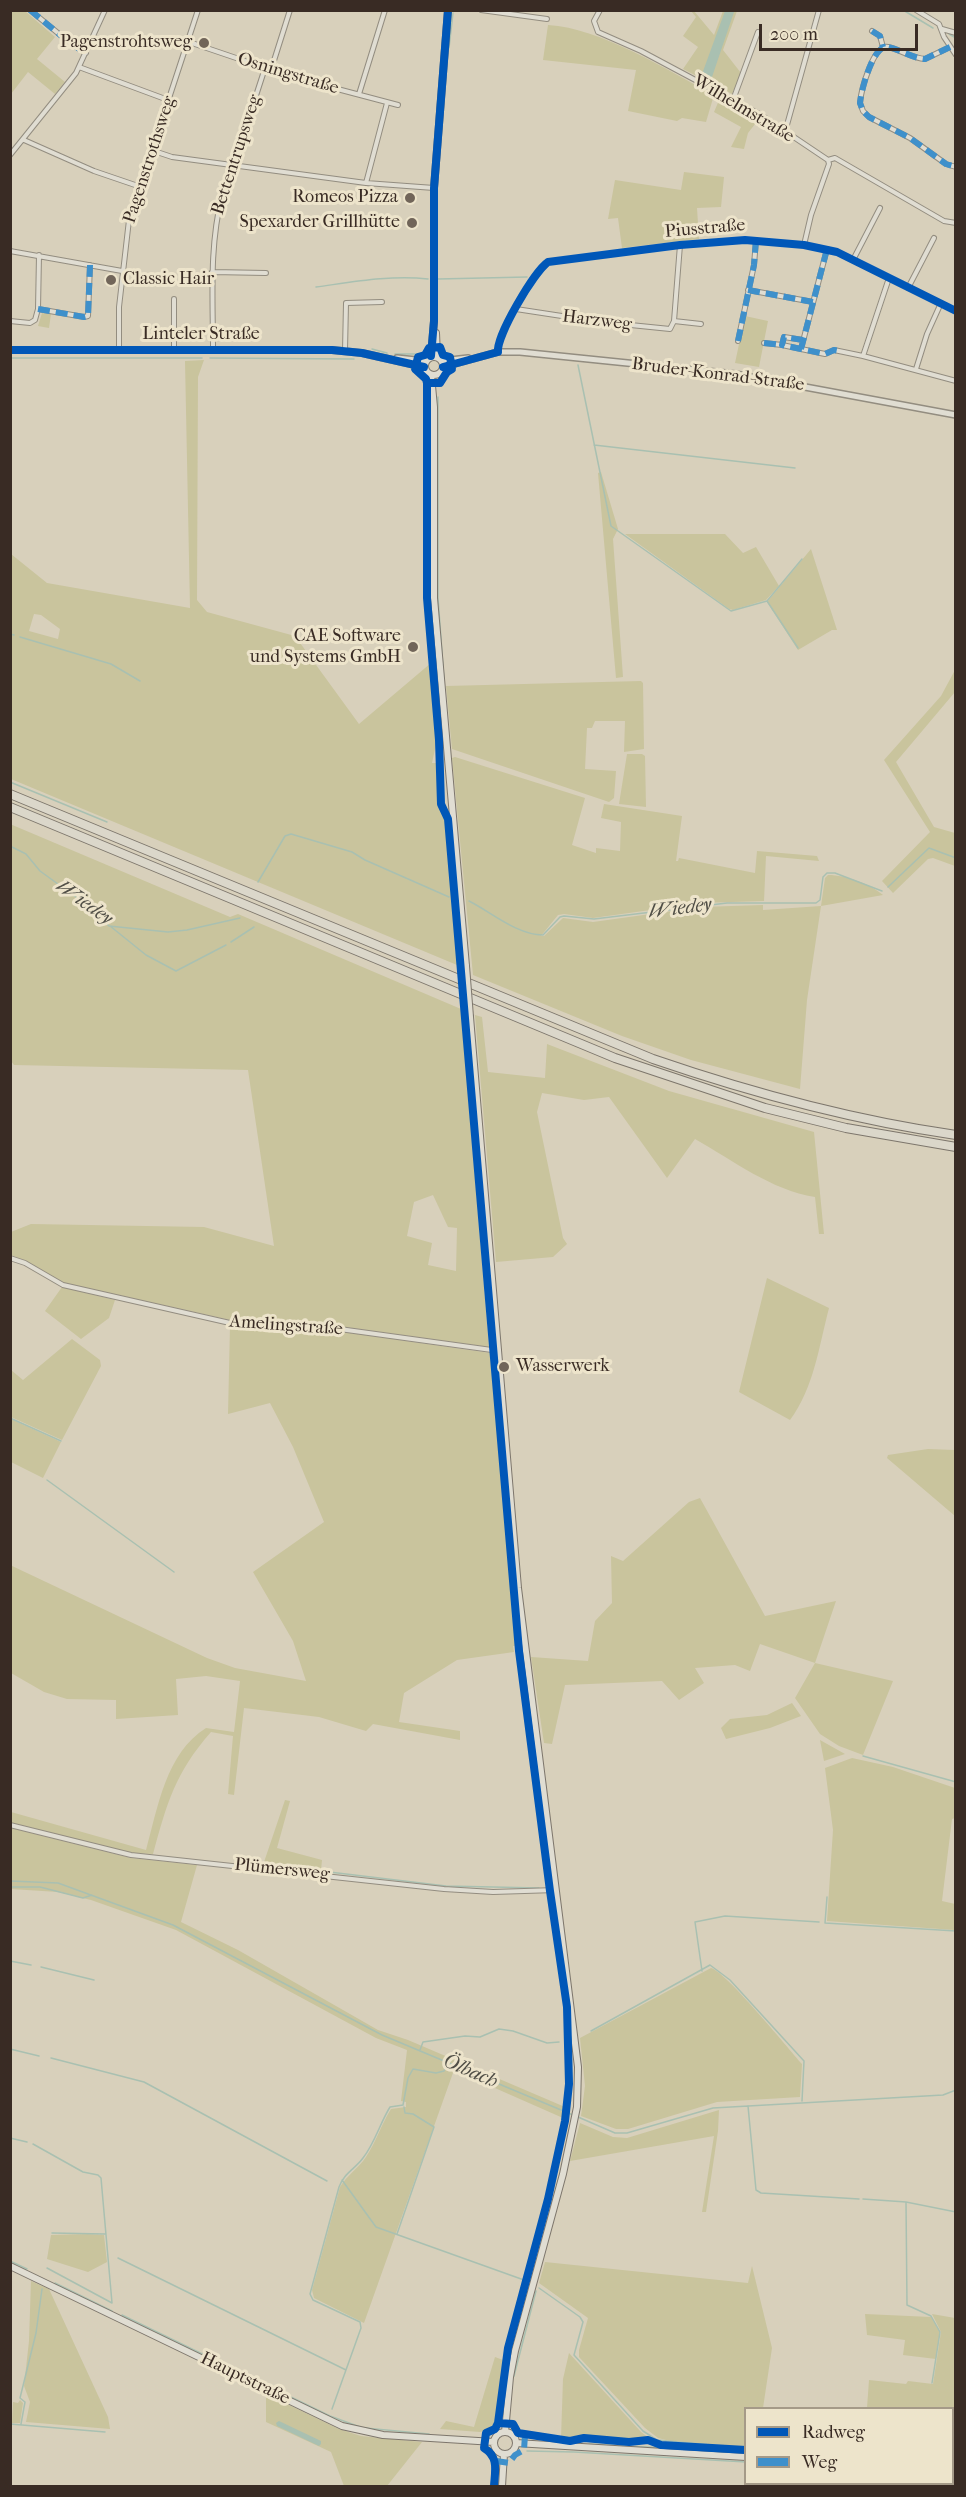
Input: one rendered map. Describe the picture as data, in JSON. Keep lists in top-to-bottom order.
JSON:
{
  "streets": {
    "main road": ["Hauptstraße"],
    "street": [
      "Osningstraße",
      "Wilhelmstraße",
      "Bettentrupsweg",
      "Pagenstrothsweg",
      "Piusstraße",
      "Harzweg",
      "Linteler Straße",
      "Bruder-Konrad-Straße",
      "Amelingstraße",
      "Plümersweg"
    ]
  },
  "crossings": [
    ["Osningstraße", "Bettentrupsweg"],
    ["Osningstraße", "Pagenstrothsweg"],
    ["Bettentrupsweg", "Linteler Straße"],
    ["Pagenstrothsweg", "Linteler Straße"],
    ["Piusstraße", "Harzweg"],
    ["Piusstraße", "Bruder-Konrad-Straße"],
    ["Linteler Straße", "Bruder-Konrad-Straße"]
  ],
  "water": ["Wiedey", "Ölbach"],
  "places": [
    "Pagenstrohtsweg",
    "Romeos Pizza",
    "Spexarder Grillhütte",
    "Classic Hair",
    "CAE Software und Systems GmbH",
    "Wasserwerk"
  ],
  "legend": ["Radweg", "Weg"],
  "scale_bar": "200 m"
}
